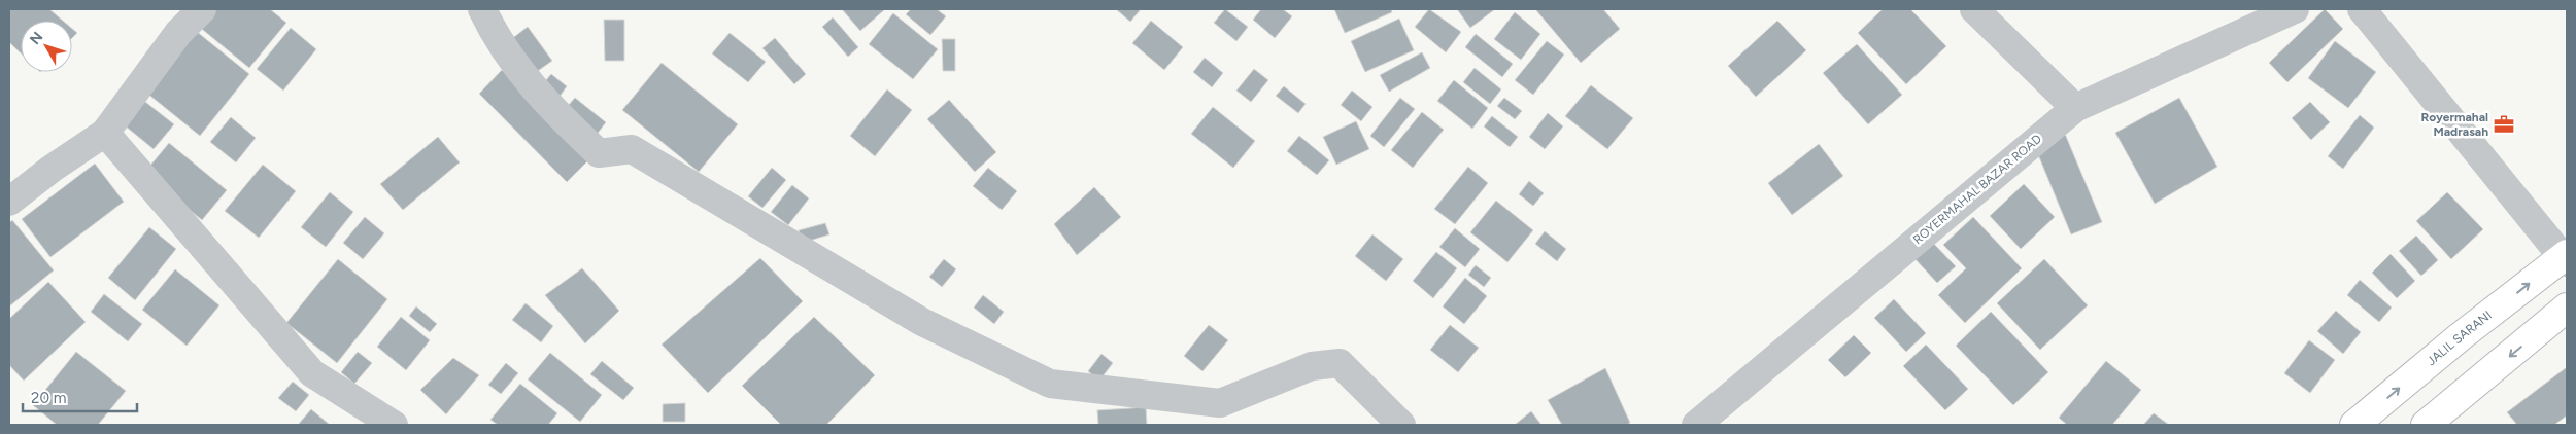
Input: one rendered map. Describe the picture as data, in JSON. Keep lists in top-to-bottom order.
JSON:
{
  "streets": {
    "main road": ["JALIL SARANI"],
    "street": ["ROYERMAHAL BAZAR ROAD"]
  },
  "places": {
    "office": ["Royermahal Madrasah"]
  },
  "scale_bar": "20 m",
  "north": "top left"
}
